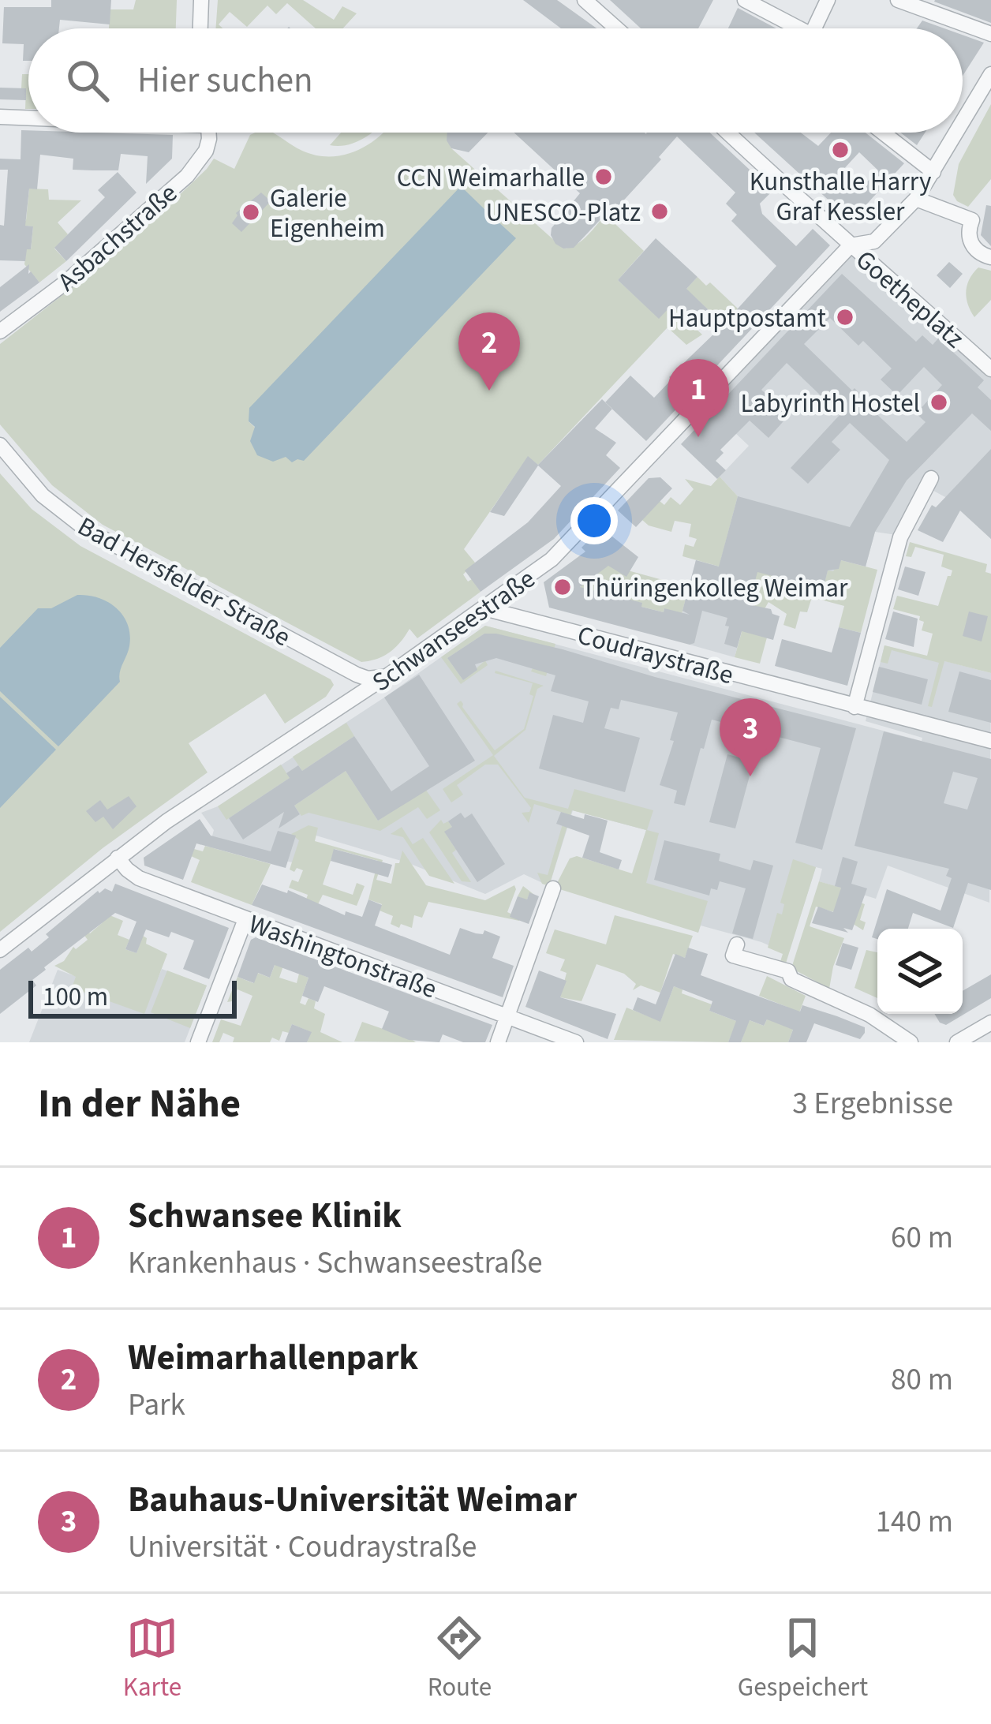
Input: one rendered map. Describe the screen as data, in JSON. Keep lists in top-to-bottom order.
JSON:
{
  "streets": {
    "street": [
      "Asbachstraße",
      "Goetheplatz",
      "Bad Hersfelder Straße",
      "Schwanseestraße",
      "Coudraystraße",
      "Washingtonstraße"
    ]
  },
  "crossings": [
    ["Goetheplatz", "Schwanseestraße"],
    ["Bad Hersfelder Straße", "Schwanseestraße"],
    ["Schwanseestraße", "Coudraystraße"],
    ["Schwanseestraße", "Washingtonstraße"]
  ],
  "places": [
    "Kunsthalle Harry Graf Kessler",
    "CCN Weimarhalle",
    "UNESCO-Platz",
    "Galerie Eigenheim",
    "Hauptpostamt",
    "Labyrinth Hostel",
    "Thüringenkolleg Weimar"
  ],
  "scale_bar": "100 m",
  "page": {
    "search": "Hier suchen",
    "pins": ["2", "1", "3"],
    "scale": "100 m",
    "heading": ["In der Nähe", "3 Ergebnisse"],
    "list": [
      {
        "mark": "1",
        "name": "Schwansee Klinik",
        "note": "Krankenhaus · Schwanseestraße",
        "value": "60 m"
      },
      {
        "mark": "2",
        "name": "Weimarhallenpark",
        "note": "Park",
        "value": "80 m"
      },
      {
        "mark": "3",
        "name": "Bauhaus-Universität Weimar",
        "note": "Universität · Coudraystraße",
        "value": "140 m"
      }
    ],
    "nav": ["Karte", "Route", "Gespeichert"]
  }
}
